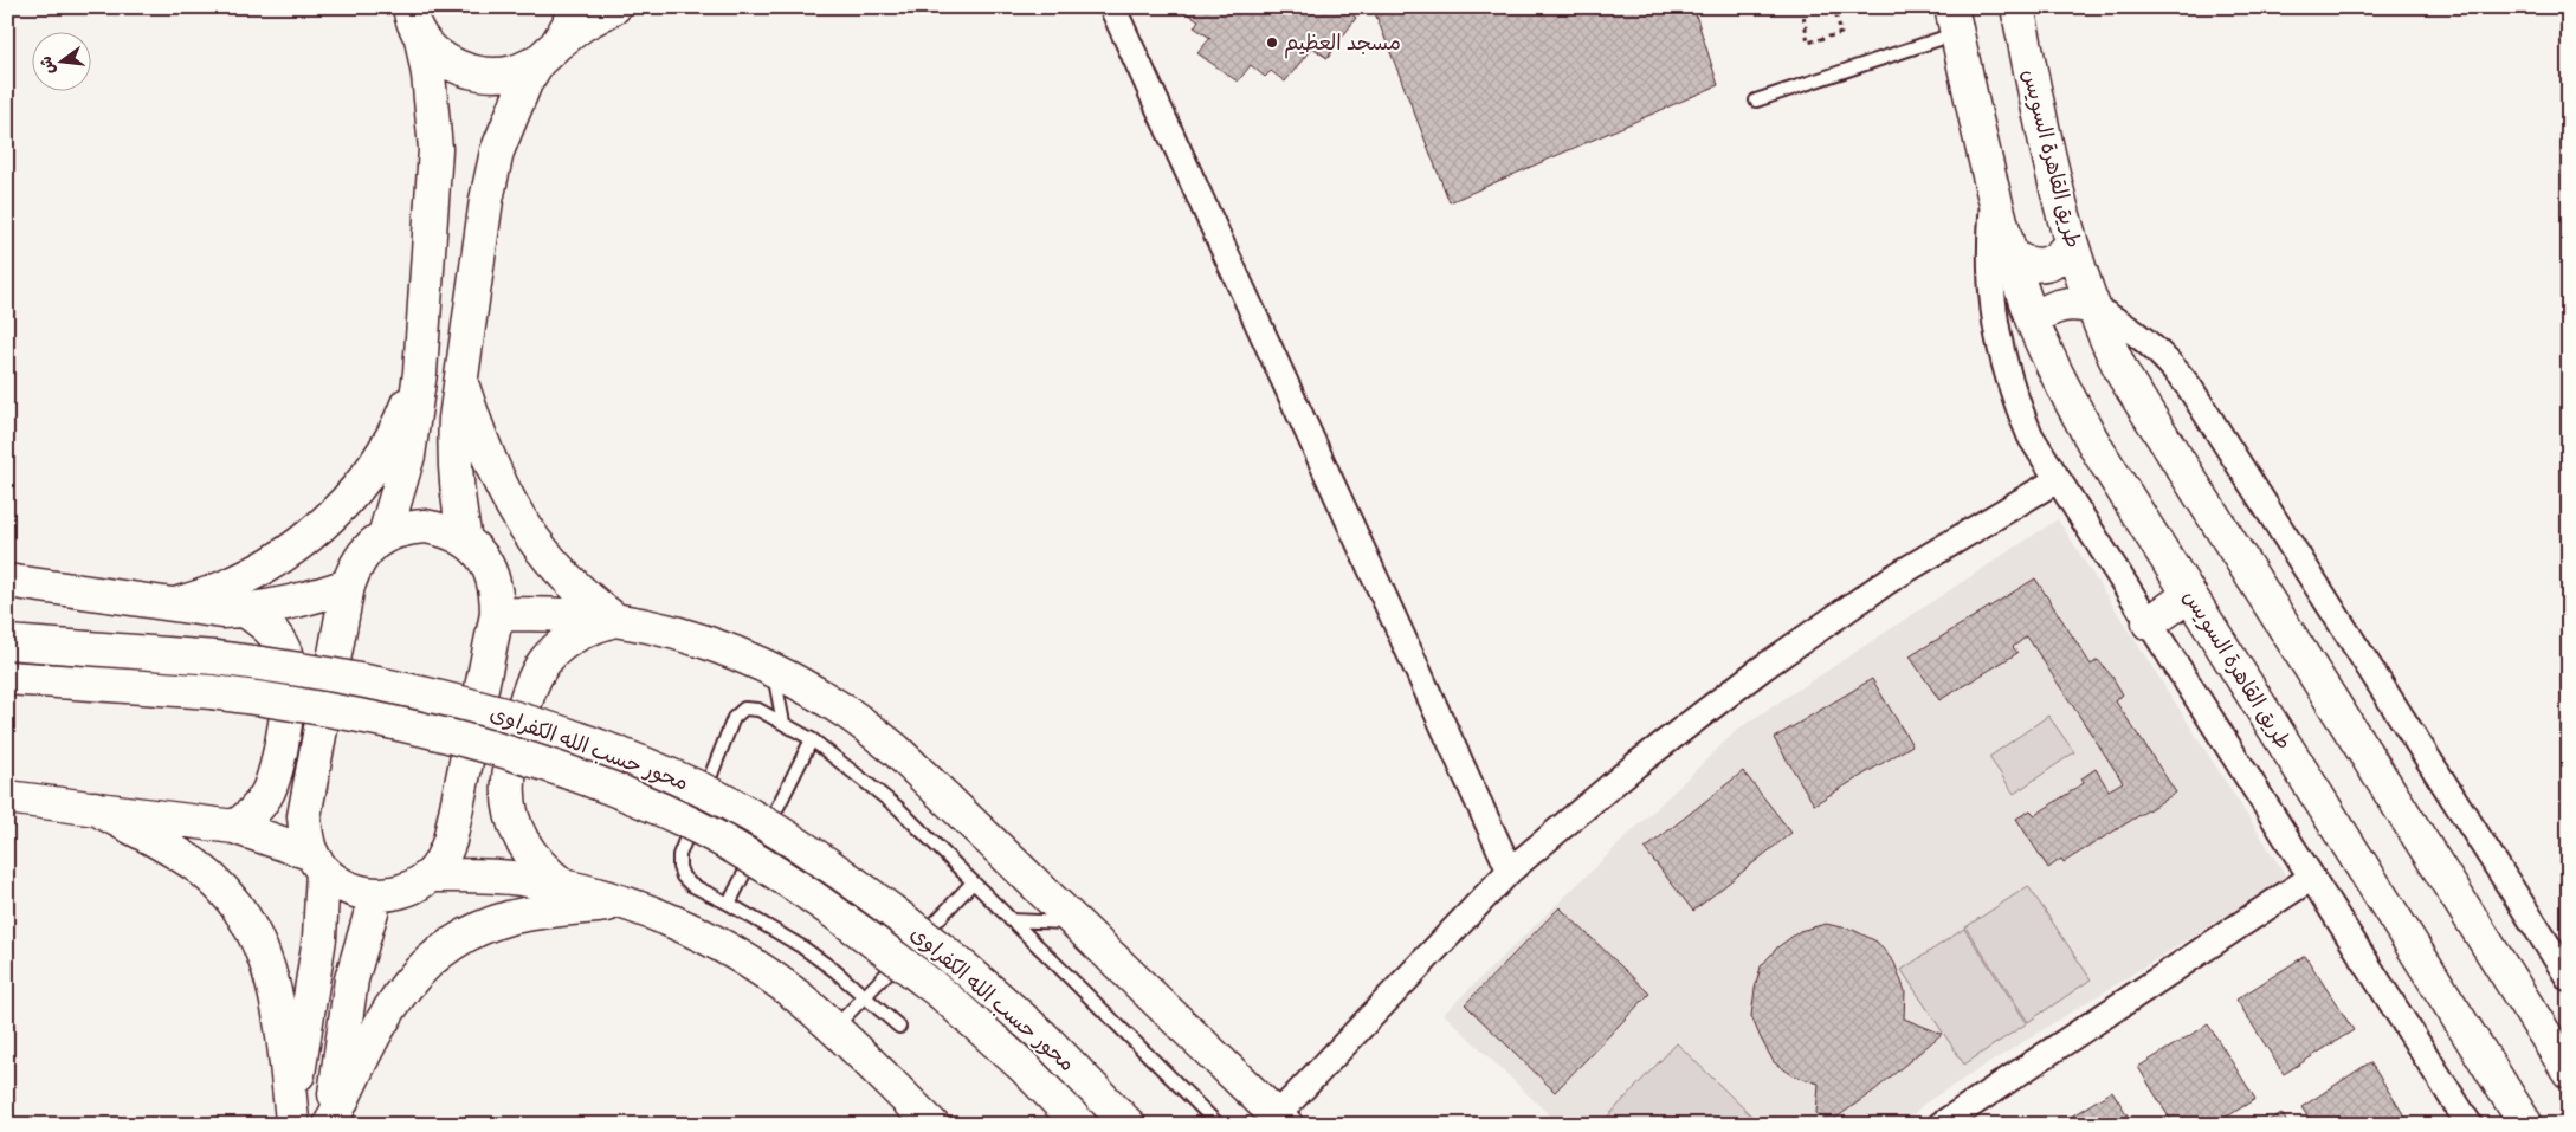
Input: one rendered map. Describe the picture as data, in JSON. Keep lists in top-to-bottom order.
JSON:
{
  "streets": {
    "street": ["طريق القاهرة السويس", "محور حسب الله الكفراوى"]
  },
  "places": ["مسجد العظيم"],
  "north": "left"
}
